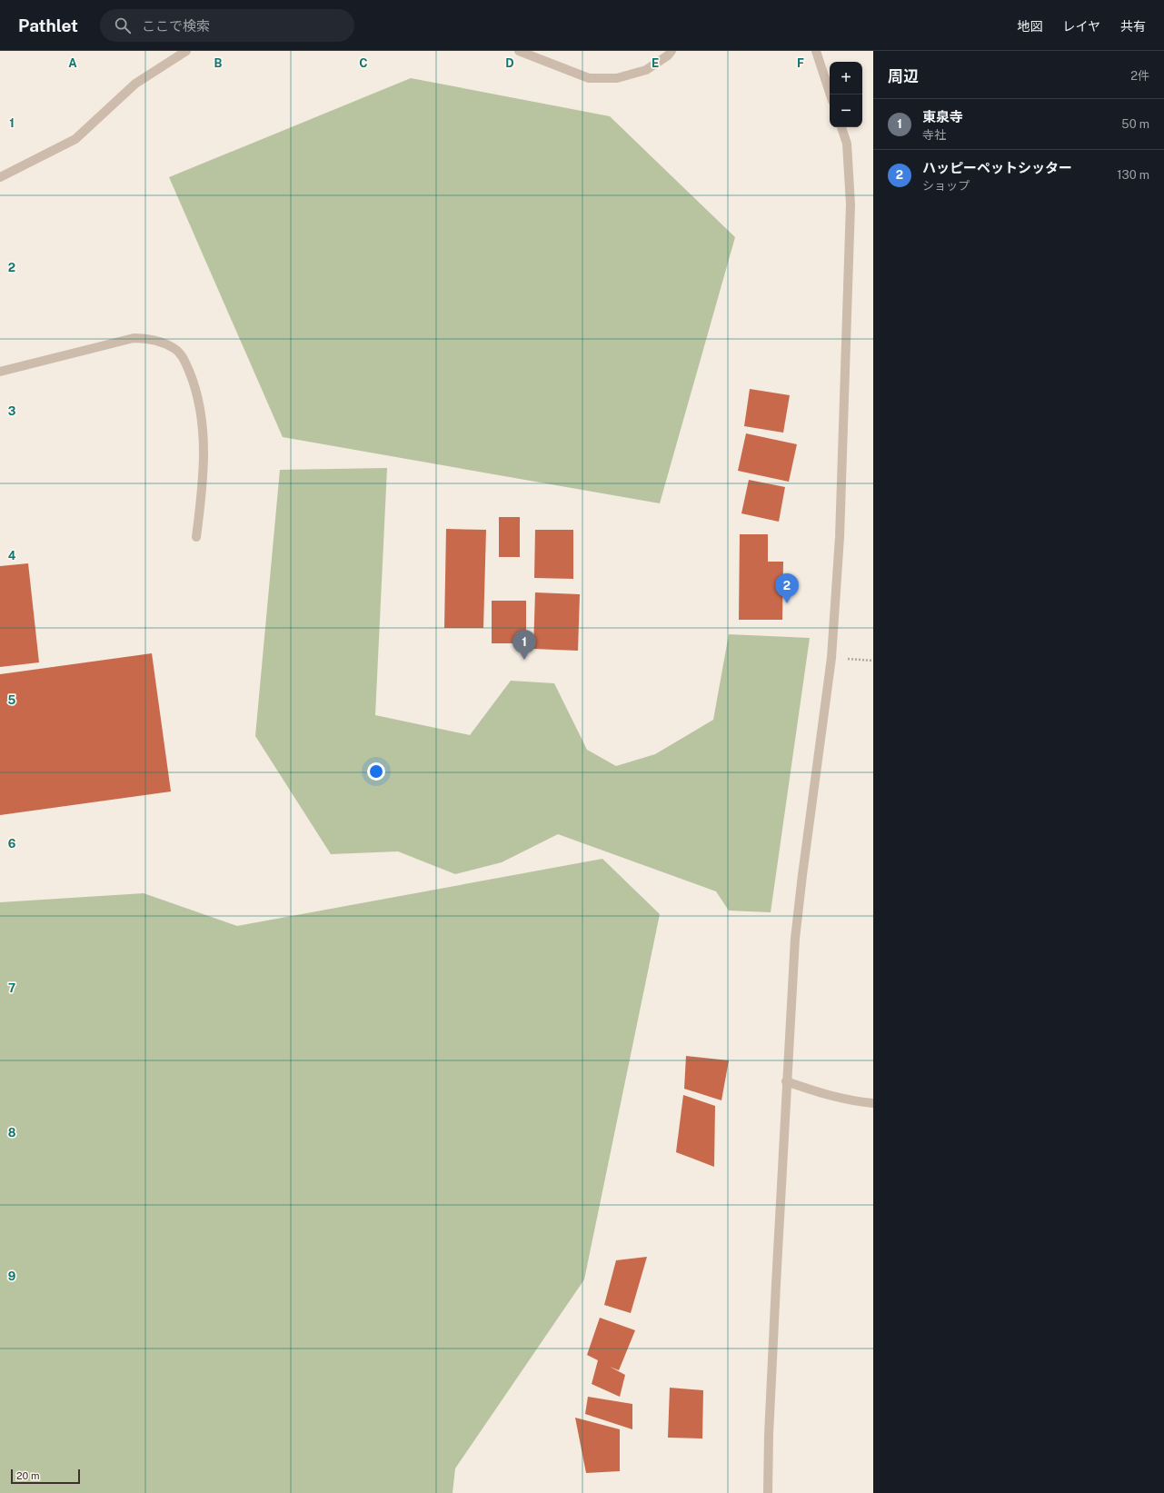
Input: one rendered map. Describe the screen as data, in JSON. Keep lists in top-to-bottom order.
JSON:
{
  "scale_bar": "20 m",
  "page": {
    "header": "Pathlet",
    "search": "ここで検索",
    "nav": ["地図", "レイヤ", "共有"],
    "heading": ["周辺", "2件"],
    "map_buttons": ["+", "−"],
    "list": [
      {
        "mark": "1",
        "name": "東泉寺",
        "note": "寺社",
        "value": "50 m"
      },
      {
        "mark": "2",
        "name": "ハッピーペットシッター",
        "note": "ショップ",
        "value": "130 m"
      }
    ],
    "pins": ["2", "1"],
    "scale": "20 m"
  },
  "grid": {
    "columns": [
      "A",
      "B",
      "C",
      "D",
      "E",
      "F"
    ],
    "rows": [
      "1",
      "2",
      "3",
      "4",
      "5",
      "6",
      "7",
      "8",
      "9"
    ]
  }
}
